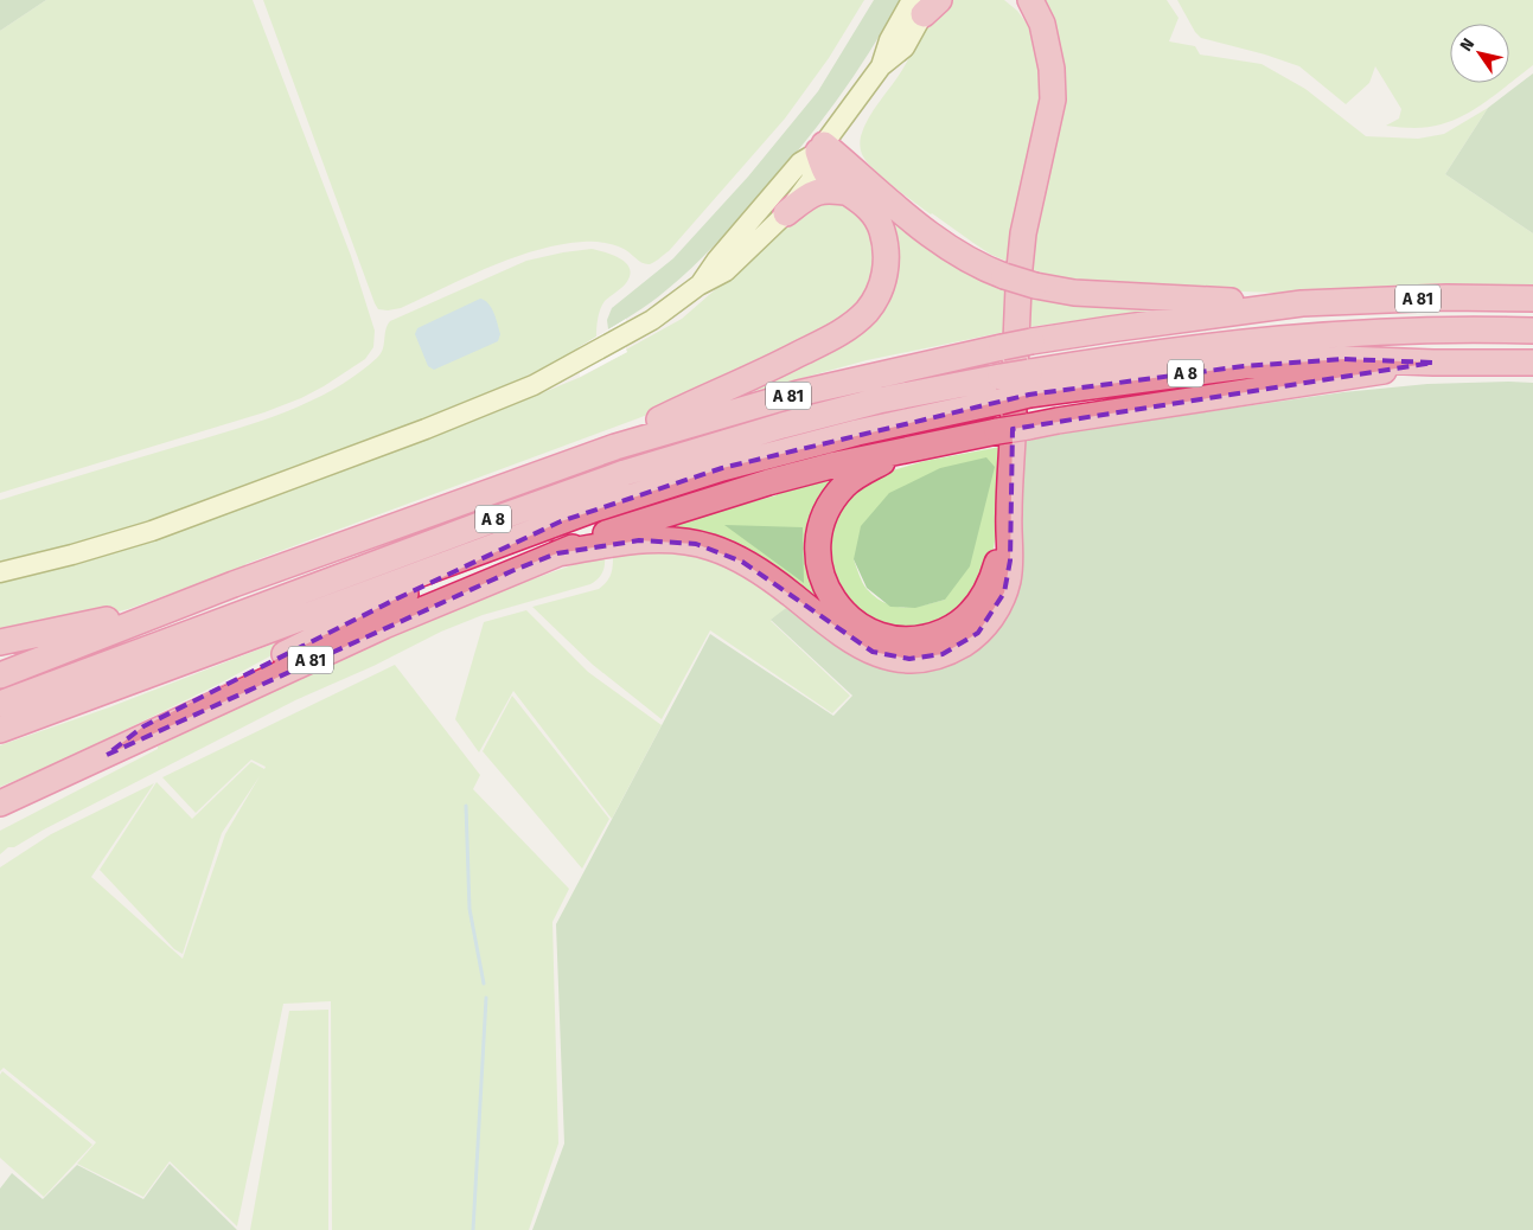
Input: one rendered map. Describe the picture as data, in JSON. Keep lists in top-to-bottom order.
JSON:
{
  "streets": {
    "highway": ["A 81", "A 8"]
  },
  "crossings": [
    ["A 81", "A 8"]
  ],
  "north": "top left"
}
